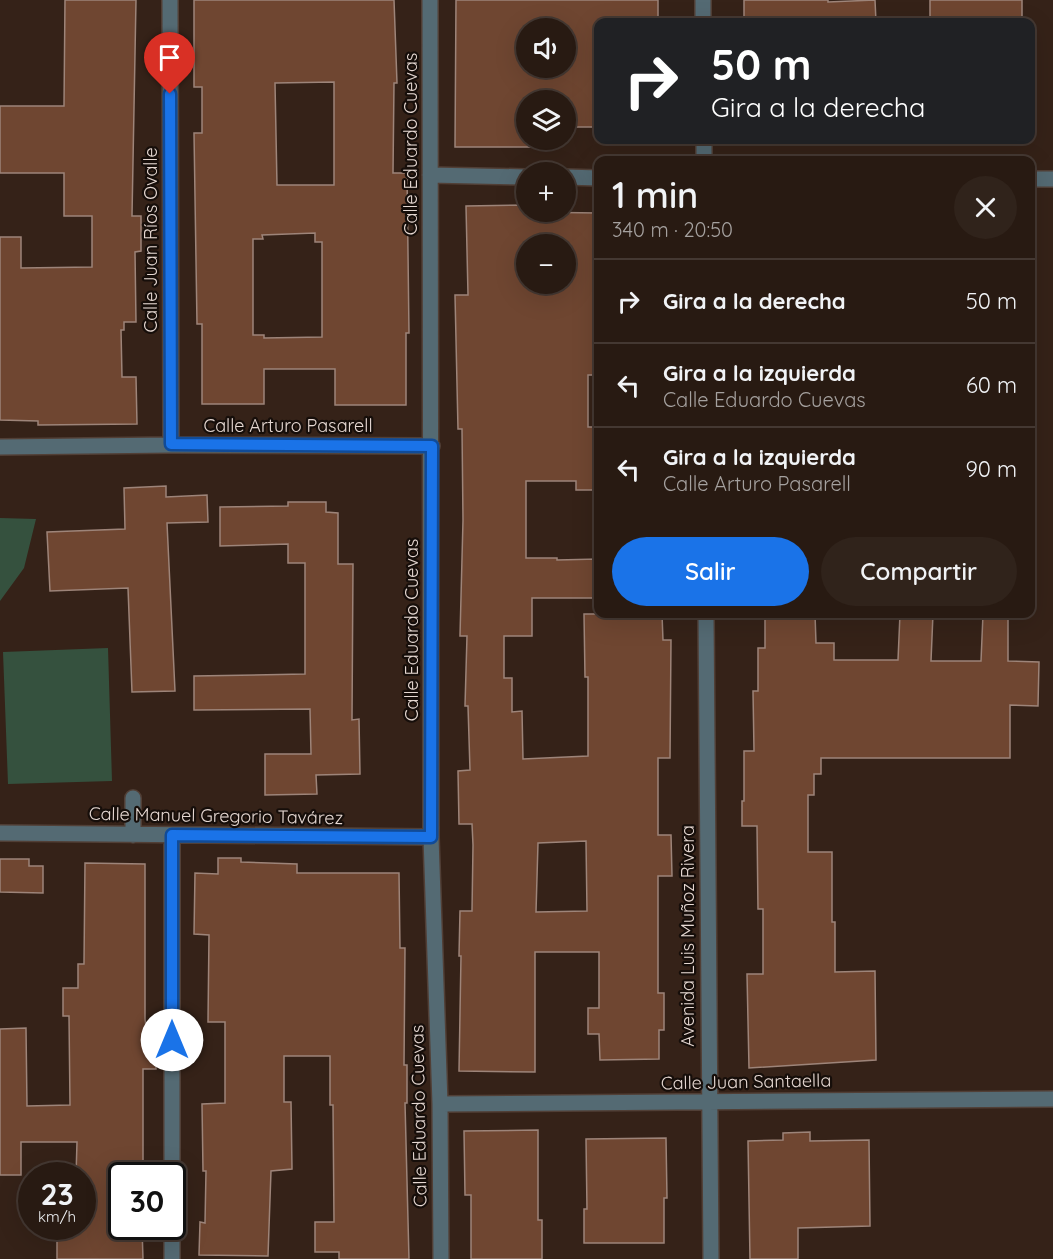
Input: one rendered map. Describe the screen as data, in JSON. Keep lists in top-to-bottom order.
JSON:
{
  "streets": {
    "street": [
      "Calle Eduardo Cuevas",
      "Calle Juan Ríos Ovalle",
      "Calle Arturo Pasarell",
      "Calle Manuel Gregorio Tavárez",
      "Avenida Luis Muñoz Rivera",
      "Calle Juan Santaella"
    ]
  },
  "crossings": [
    ["Calle Eduardo Cuevas", "Calle Arturo Pasarell"],
    ["Calle Eduardo Cuevas", "Calle Manuel Gregorio Tavárez"],
    ["Calle Eduardo Cuevas", "Calle Juan Santaella"],
    ["Calle Juan Ríos Ovalle", "Calle Arturo Pasarell"],
    ["Avenida Luis Muñoz Rivera", "Calle Juan Santaella"]
  ],
  "page": {
    "map_buttons": ["+", "−"],
    "turn": ["50 m", "Gira a la derecha"],
    "heading": ["1 min", "340 m · 20:50"],
    "list": [
      {
        "name": "Gira a la derecha",
        "value": "50 m"
      },
      {
        "name": "Gira a la izquierda",
        "note": "Calle Eduardo Cuevas",
        "value": "60 m"
      },
      {
        "name": "Gira a la izquierda",
        "note": "Calle Arturo Pasarell",
        "value": "90 m"
      }
    ],
    "buttons": ["Salir", "Compartir"],
    "speed": "23 km/h",
    "limit": "30"
  }
}
